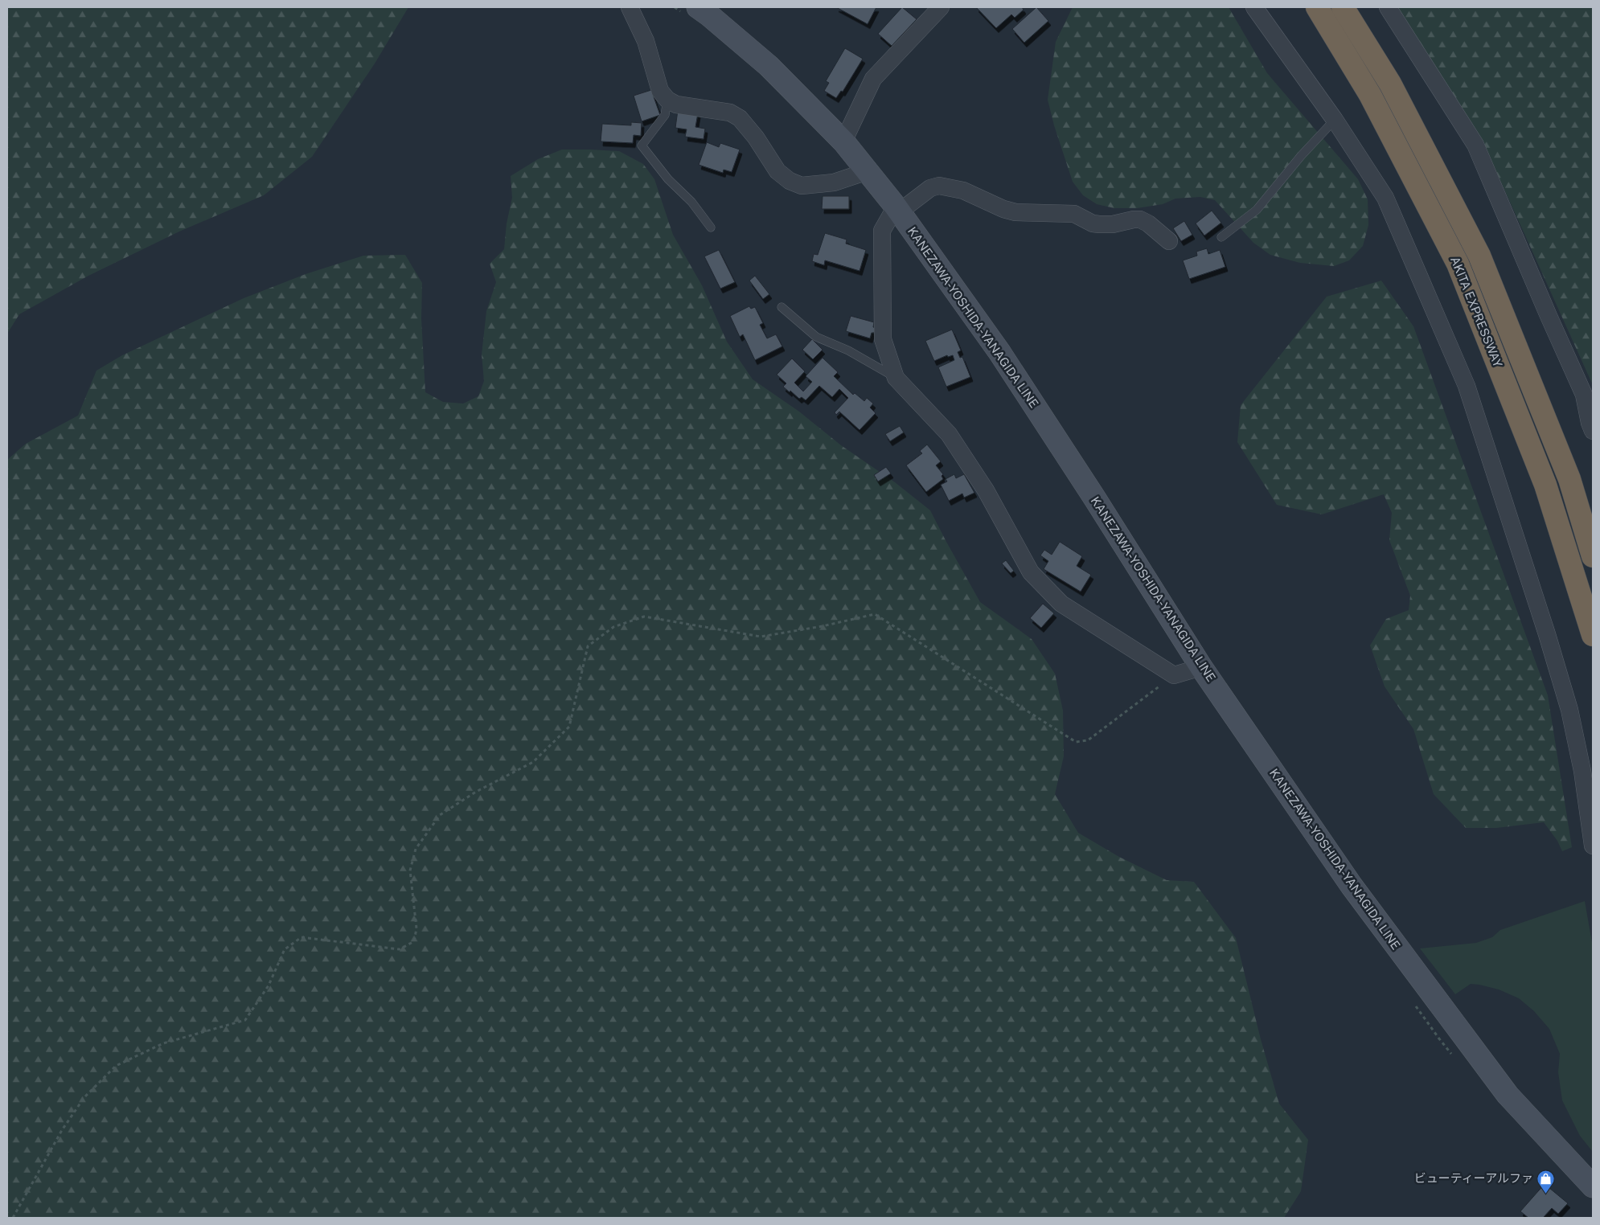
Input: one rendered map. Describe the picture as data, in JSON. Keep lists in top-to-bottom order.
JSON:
{
  "streets": {
    "highway": ["AKITA EXPRESSWAY"],
    "main road": ["KANEZAWA-YOSHIDA-YANAGIDA LINE"]
  },
  "places": {
    "shop": ["ビューティーアルファ"]
  }
}
